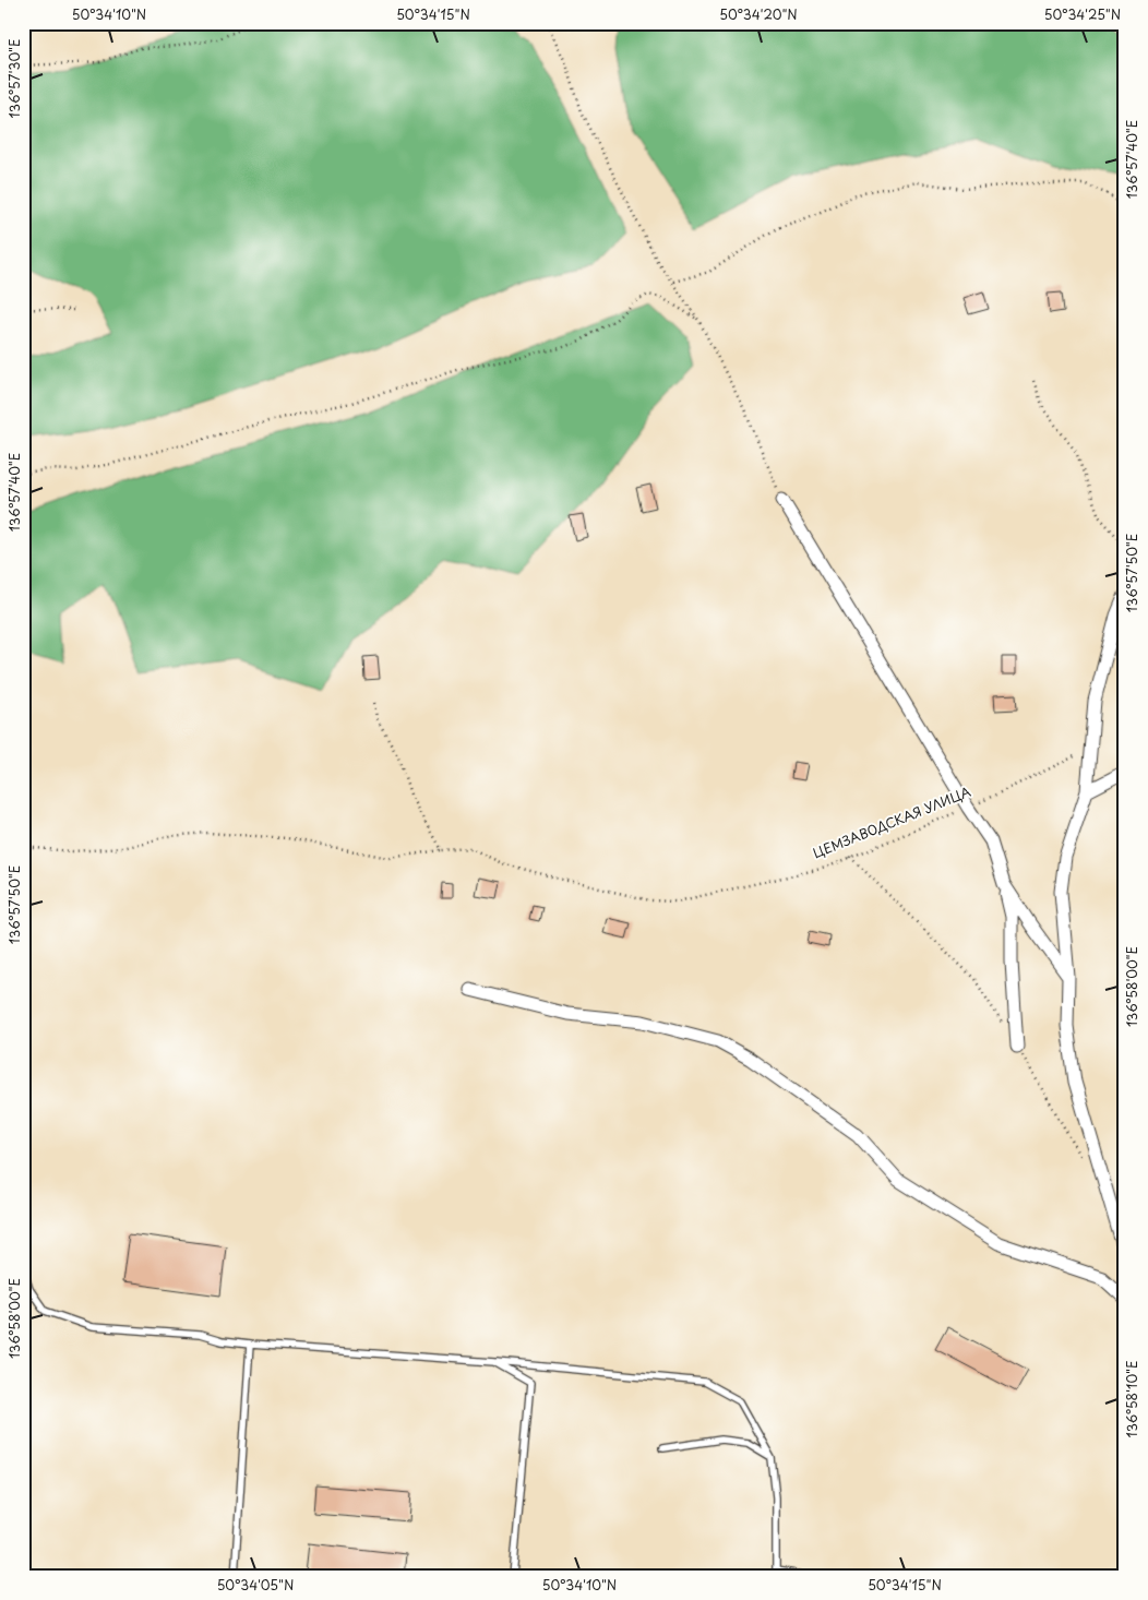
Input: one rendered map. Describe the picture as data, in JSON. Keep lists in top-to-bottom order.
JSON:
{
  "streets": {
    "path": ["ЦЕМЗАВОДСКАЯ УЛИЦА"]
  },
  "coordinates": [
    "50°34'10\"N",
    "50°34'15\"N",
    "50°34'20\"N",
    "50°34'25\"N",
    "136°57'30\"E",
    "136°57'40\"E",
    "136°57'50\"E",
    "136°58'00\"E",
    "136°58'10\"E",
    "50°34'05\"N"
  ]
}
